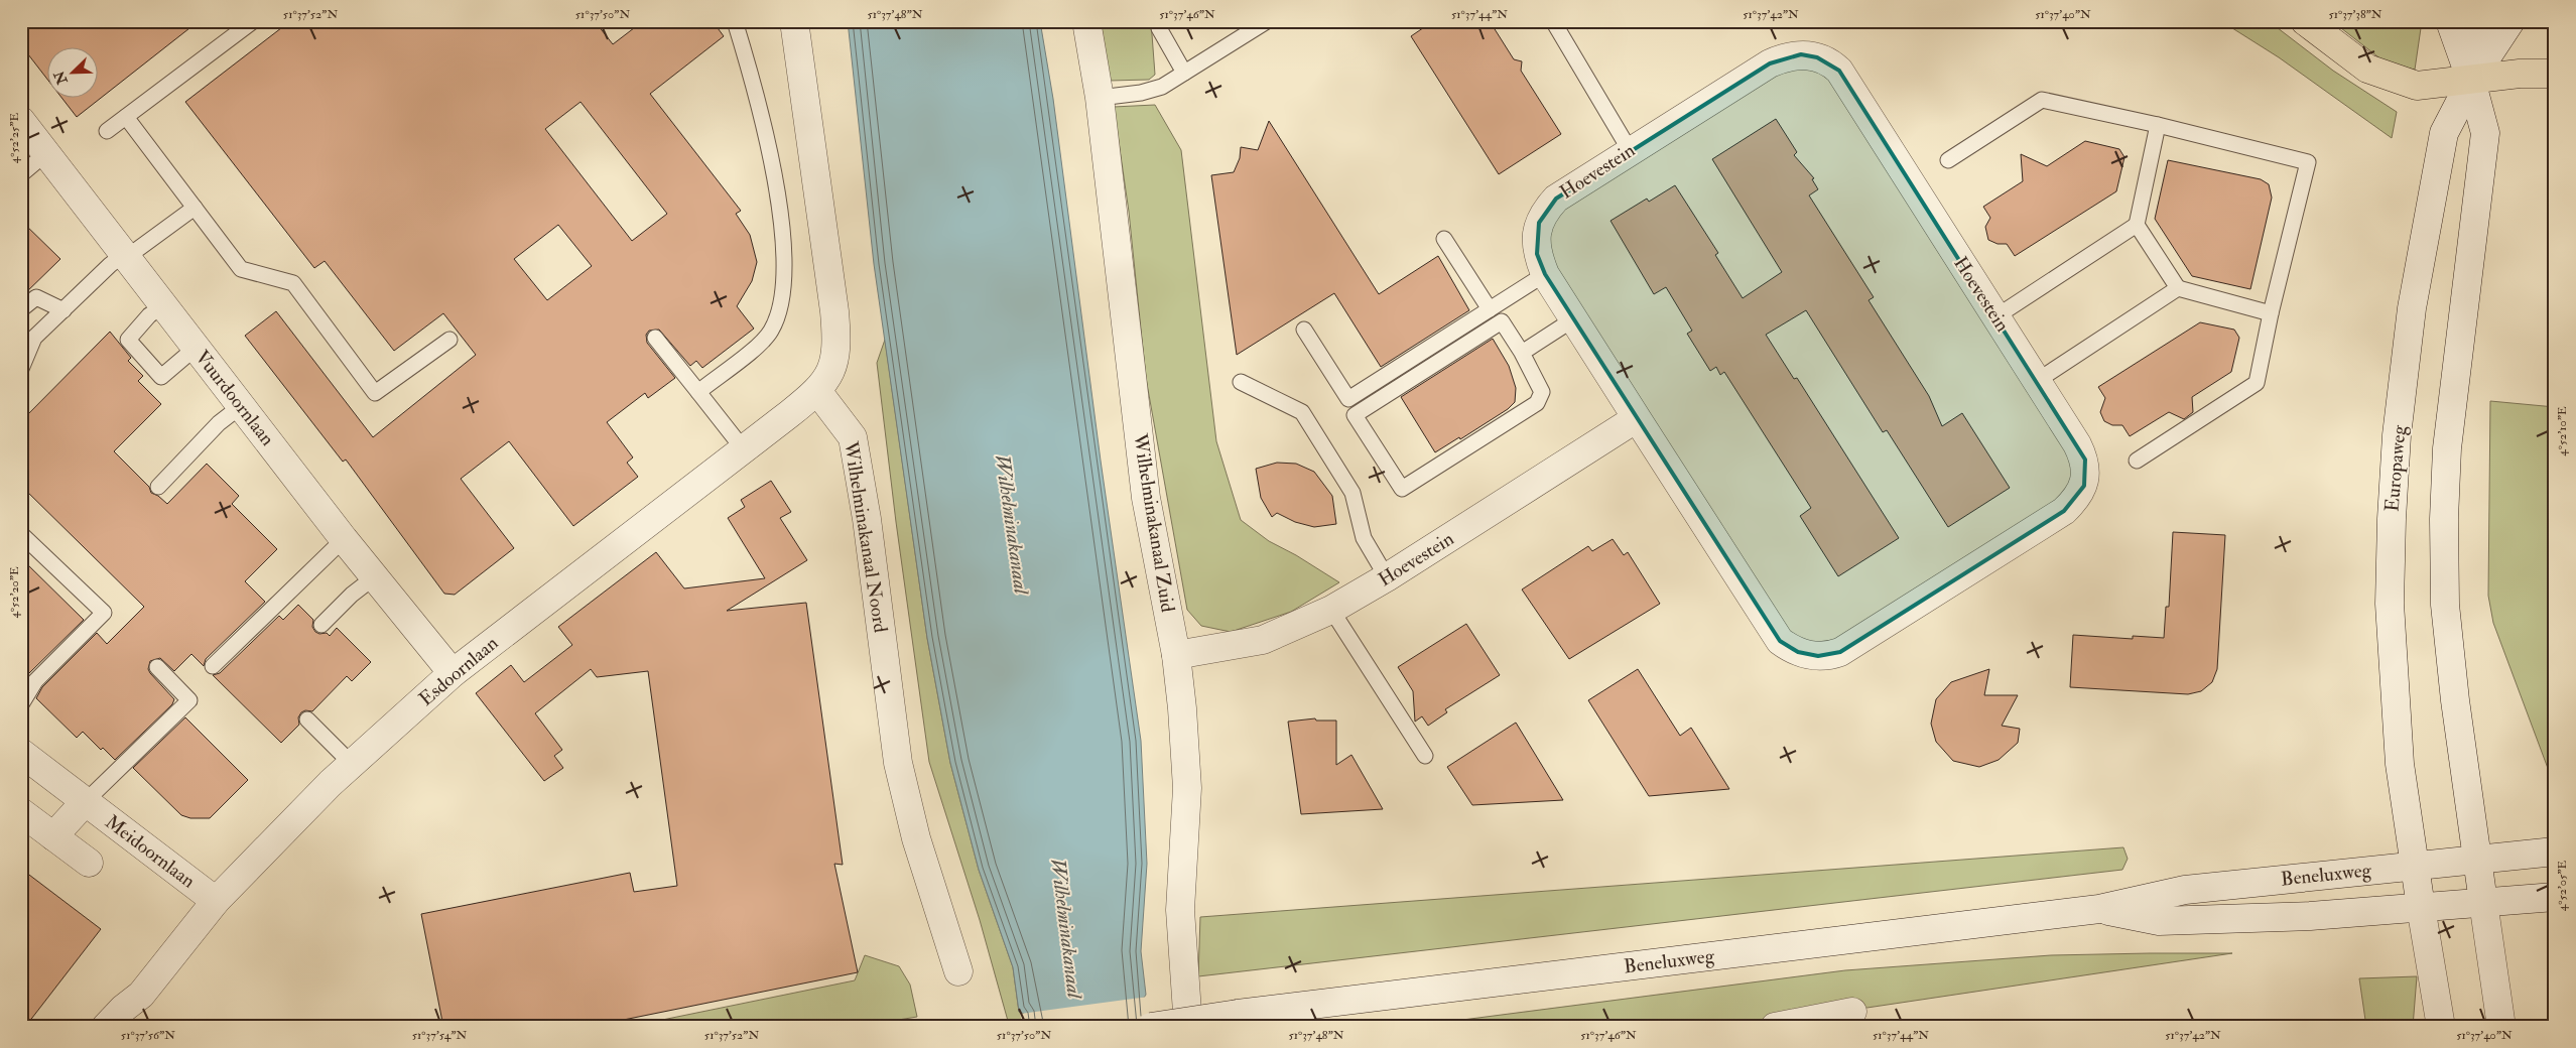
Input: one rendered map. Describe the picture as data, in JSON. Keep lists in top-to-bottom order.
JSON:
{
  "streets": {
    "street": [
      "Hoevestein",
      "Vuurdoornlaan",
      "Europaweg",
      "Wilhelminakanaal Zuid",
      "Wilhelminakanaal Noord",
      "Esdoornlaan",
      "Meidoornlaan",
      "Beneluxweg"
    ]
  },
  "crossings": [
    ["Hoevestein", "Wilhelminakanaal Zuid"],
    ["Vuurdoornlaan", "Esdoornlaan"],
    ["Europaweg", "Beneluxweg"],
    ["Wilhelminakanaal Noord", "Esdoornlaan"],
    ["Esdoornlaan", "Meidoornlaan"]
  ],
  "water": ["Wilhelminakanaal"],
  "north": "bottom left",
  "coordinates": [
    "51°37'52\"N",
    "51°37'50\"N",
    "51°37'48\"N",
    "51°37'46\"N",
    "51°37'44\"N",
    "51°37'42\"N",
    "51°37'40\"N",
    "51°37'38\"N",
    "4°52'25\"E",
    "4°52'10\"E",
    "4°52'20\"E",
    "4°52'05\"E",
    "51°37'56\"N",
    "51°37'54\"N"
  ]
}
